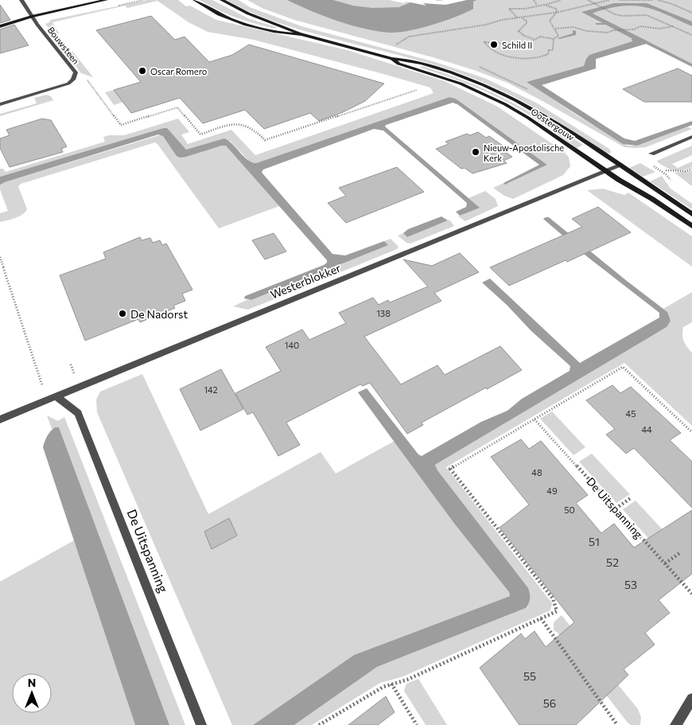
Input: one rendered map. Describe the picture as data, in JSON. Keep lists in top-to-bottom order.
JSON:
{
  "streets": {
    "main road": ["Oostergouw"],
    "street": ["Bouwsteen", "Westerblokker", "De Uitspanning"]
  },
  "crossings": [
    ["Oostergouw", "Westerblokker"],
    ["Westerblokker", "De Uitspanning"]
  ],
  "places": [
    "Schild II",
    "Oscar Romero",
    "Nieuw-Apostolische Kerk",
    "De Nadorst"
  ],
  "house_numbers": [
    "138",
    "140",
    "142",
    "45",
    "44",
    "48",
    "49",
    "50",
    "51",
    "52",
    "53",
    "55",
    "56"
  ],
  "north": "top"
}
